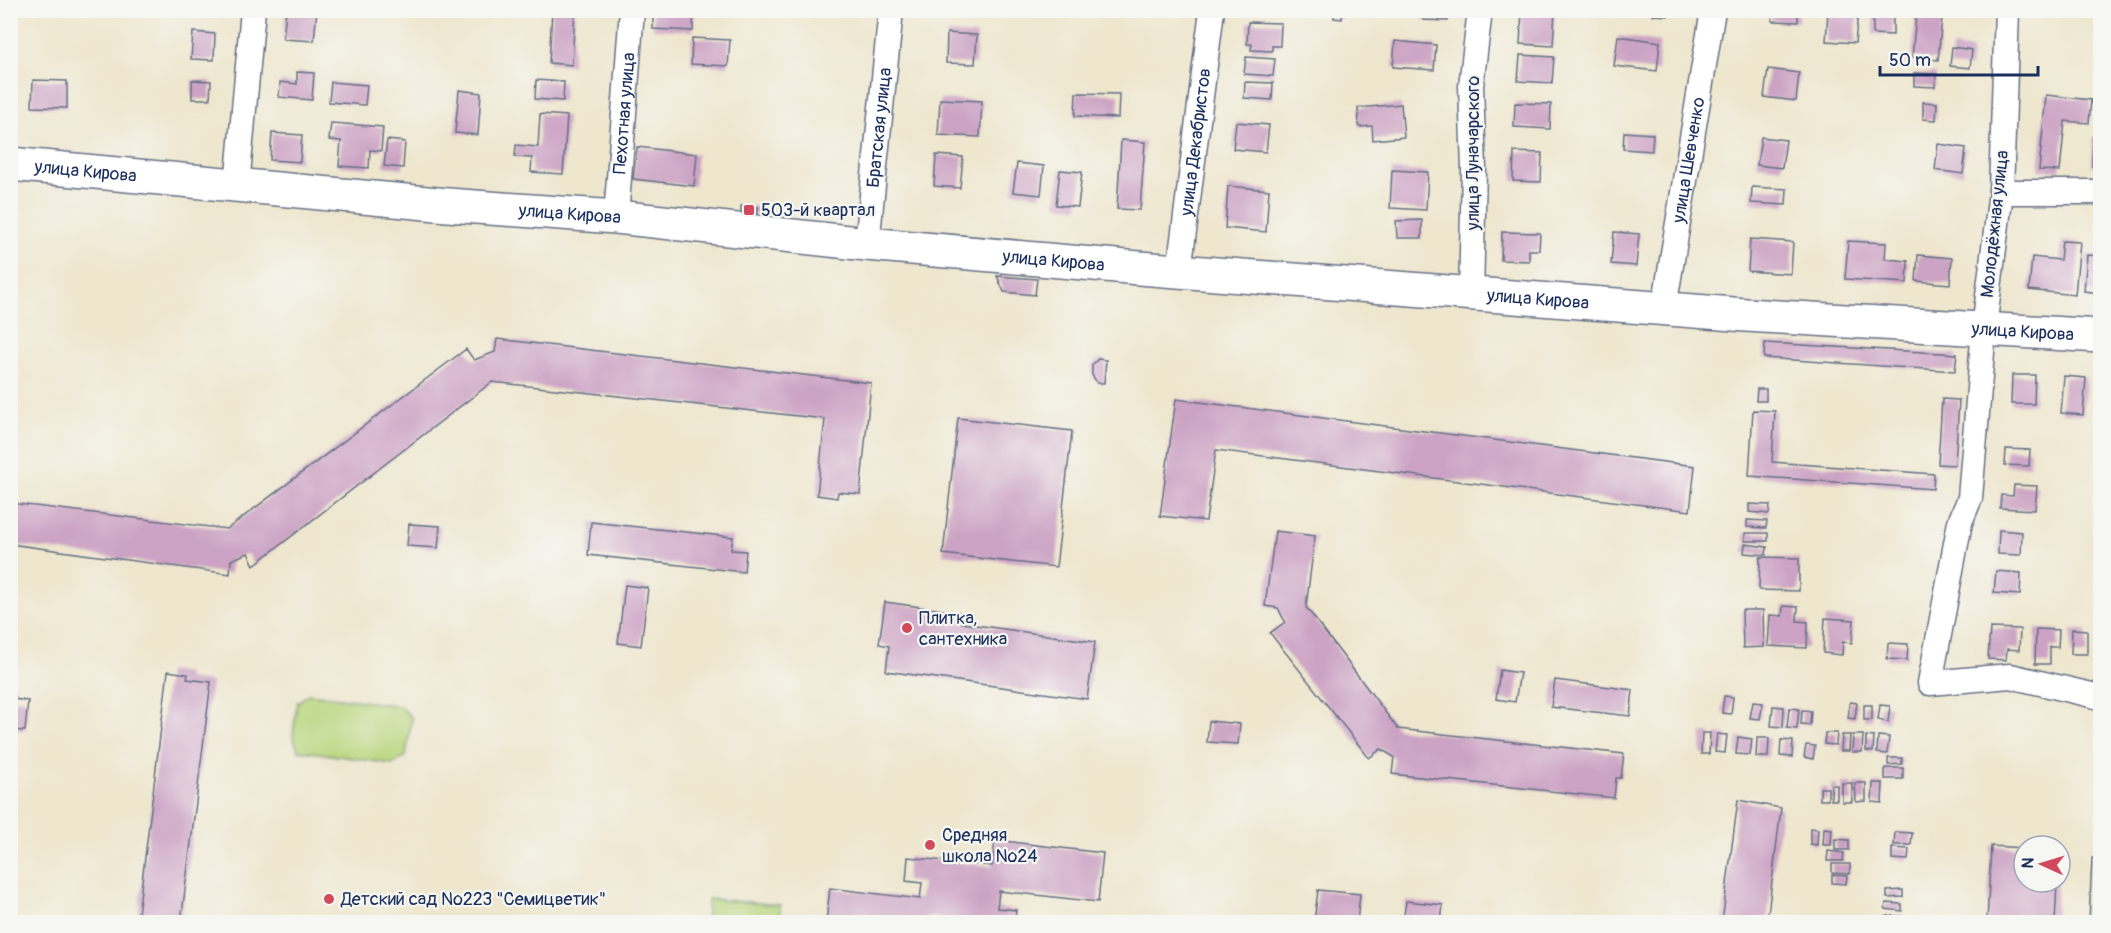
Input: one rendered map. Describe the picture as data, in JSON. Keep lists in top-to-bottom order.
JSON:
{
  "streets": {
    "main road": ["улица Кирова"],
    "street": [
      "Пехотная улица",
      "Братская улица",
      "улица Декабристов",
      "улица Луначарского",
      "улица Шевченко",
      "Молодёжная улица"
    ]
  },
  "crossings": [
    ["Пехотная улица", "улица Кирова"],
    ["Братская улица", "улица Кирова"],
    ["улица Декабристов", "улица Кирова"],
    ["улица Луначарского", "улица Кирова"],
    ["улица Шевченко", "улица Кирова"],
    ["улица Кирова", "Молодёжная улица"]
  ],
  "places": {
    "transit": ["503-й квартал"],
    "other": ["Плитка, сантехника", "Средняя школа №24", "Детский сад №223 \"Семицветик\""]
  },
  "scale_bar": "50 m",
  "north": "left"
}
